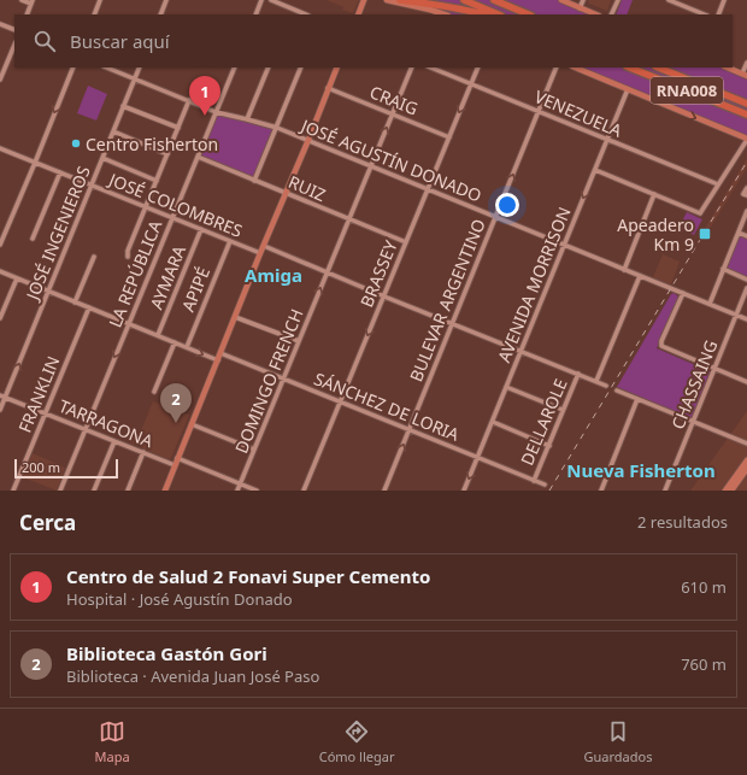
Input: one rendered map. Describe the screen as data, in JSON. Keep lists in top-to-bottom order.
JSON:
{
  "streets": {
    "highway": ["RNA008"],
    "street": [
      "CRAIG",
      "VENEZUELA",
      "JOSÉ AGUSTÍN DONADO",
      "RUIZ",
      "JOSÉ COLOMBRES",
      "JOSÉ INGENIEROS",
      "LA REPÚBLICA",
      "BRASSEY",
      "AYMARA",
      "AVENIDA MORRISON",
      "APIPÉ",
      "BULEVAR ARGENTINO",
      "DOMINGO FRENCH",
      "CHASSAING",
      "FRANKLIN",
      "SÁNCHEZ DE LORIA",
      "DELLAROLE",
      "TARRAGONA"
    ]
  },
  "crossings": [
    ["CRAIG", "BRASSEY"],
    ["CRAIG", "DOMINGO FRENCH"],
    ["VENEZUELA", "BRASSEY"],
    ["VENEZUELA", "AVENIDA MORRISON"],
    ["VENEZUELA", "BULEVAR ARGENTINO"],
    ["JOSÉ AGUSTÍN DONADO", "JOSÉ INGENIEROS"],
    ["JOSÉ AGUSTÍN DONADO", "LA REPÚBLICA"],
    ["JOSÉ AGUSTÍN DONADO", "BRASSEY"],
    ["JOSÉ AGUSTÍN DONADO", "AVENIDA MORRISON"],
    ["JOSÉ AGUSTÍN DONADO", "BULEVAR ARGENTINO"],
    ["JOSÉ AGUSTÍN DONADO", "DOMINGO FRENCH"],
    ["JOSÉ AGUSTÍN DONADO", "CHASSAING"],
    ["RUIZ", "LA REPÚBLICA"],
    ["RUIZ", "BRASSEY"],
    ["RUIZ", "DOMINGO FRENCH"],
    ["JOSÉ COLOMBRES", "JOSÉ INGENIEROS"],
    ["JOSÉ COLOMBRES", "LA REPÚBLICA"],
    ["JOSÉ COLOMBRES", "AYMARA"],
    ["JOSÉ COLOMBRES", "APIPÉ"],
    ["JOSÉ INGENIEROS", "TARRAGONA"],
    ["LA REPÚBLICA", "TARRAGONA"],
    ["BRASSEY", "SÁNCHEZ DE LORIA"],
    ["AVENIDA MORRISON", "SÁNCHEZ DE LORIA"],
    ["BULEVAR ARGENTINO", "SÁNCHEZ DE LORIA"],
    ["DOMINGO FRENCH", "SÁNCHEZ DE LORIA"],
    ["FRANKLIN", "TARRAGONA"],
    ["SÁNCHEZ DE LORIA", "DELLAROLE"]
  ],
  "one_way": ["BRASSEY", "BULEVAR ARGENTINO"],
  "districts": ["Amiga", "Nueva Fisherton"],
  "places": {
    "other": ["Centro Fisherton"],
    "transit": ["Apeadero Km 9"]
  },
  "scale_bar": "200 m",
  "page": {
    "search": "Buscar aquí",
    "pins": ["1", "2"],
    "scale": "200 m",
    "heading": ["Cerca", "2 resultados"],
    "list": [
      {
        "mark": "1",
        "name": "Centro de Salud 2 Fonavi Super Cemento",
        "note": "Hospital · José Agustín Donado",
        "value": "610 m"
      },
      {
        "mark": "2",
        "name": "Biblioteca Gastón Gori",
        "note": "Biblioteca · Avenida Juan José Paso",
        "value": "760 m"
      }
    ],
    "nav": ["Mapa", "Cómo llegar", "Guardados"]
  }
}
